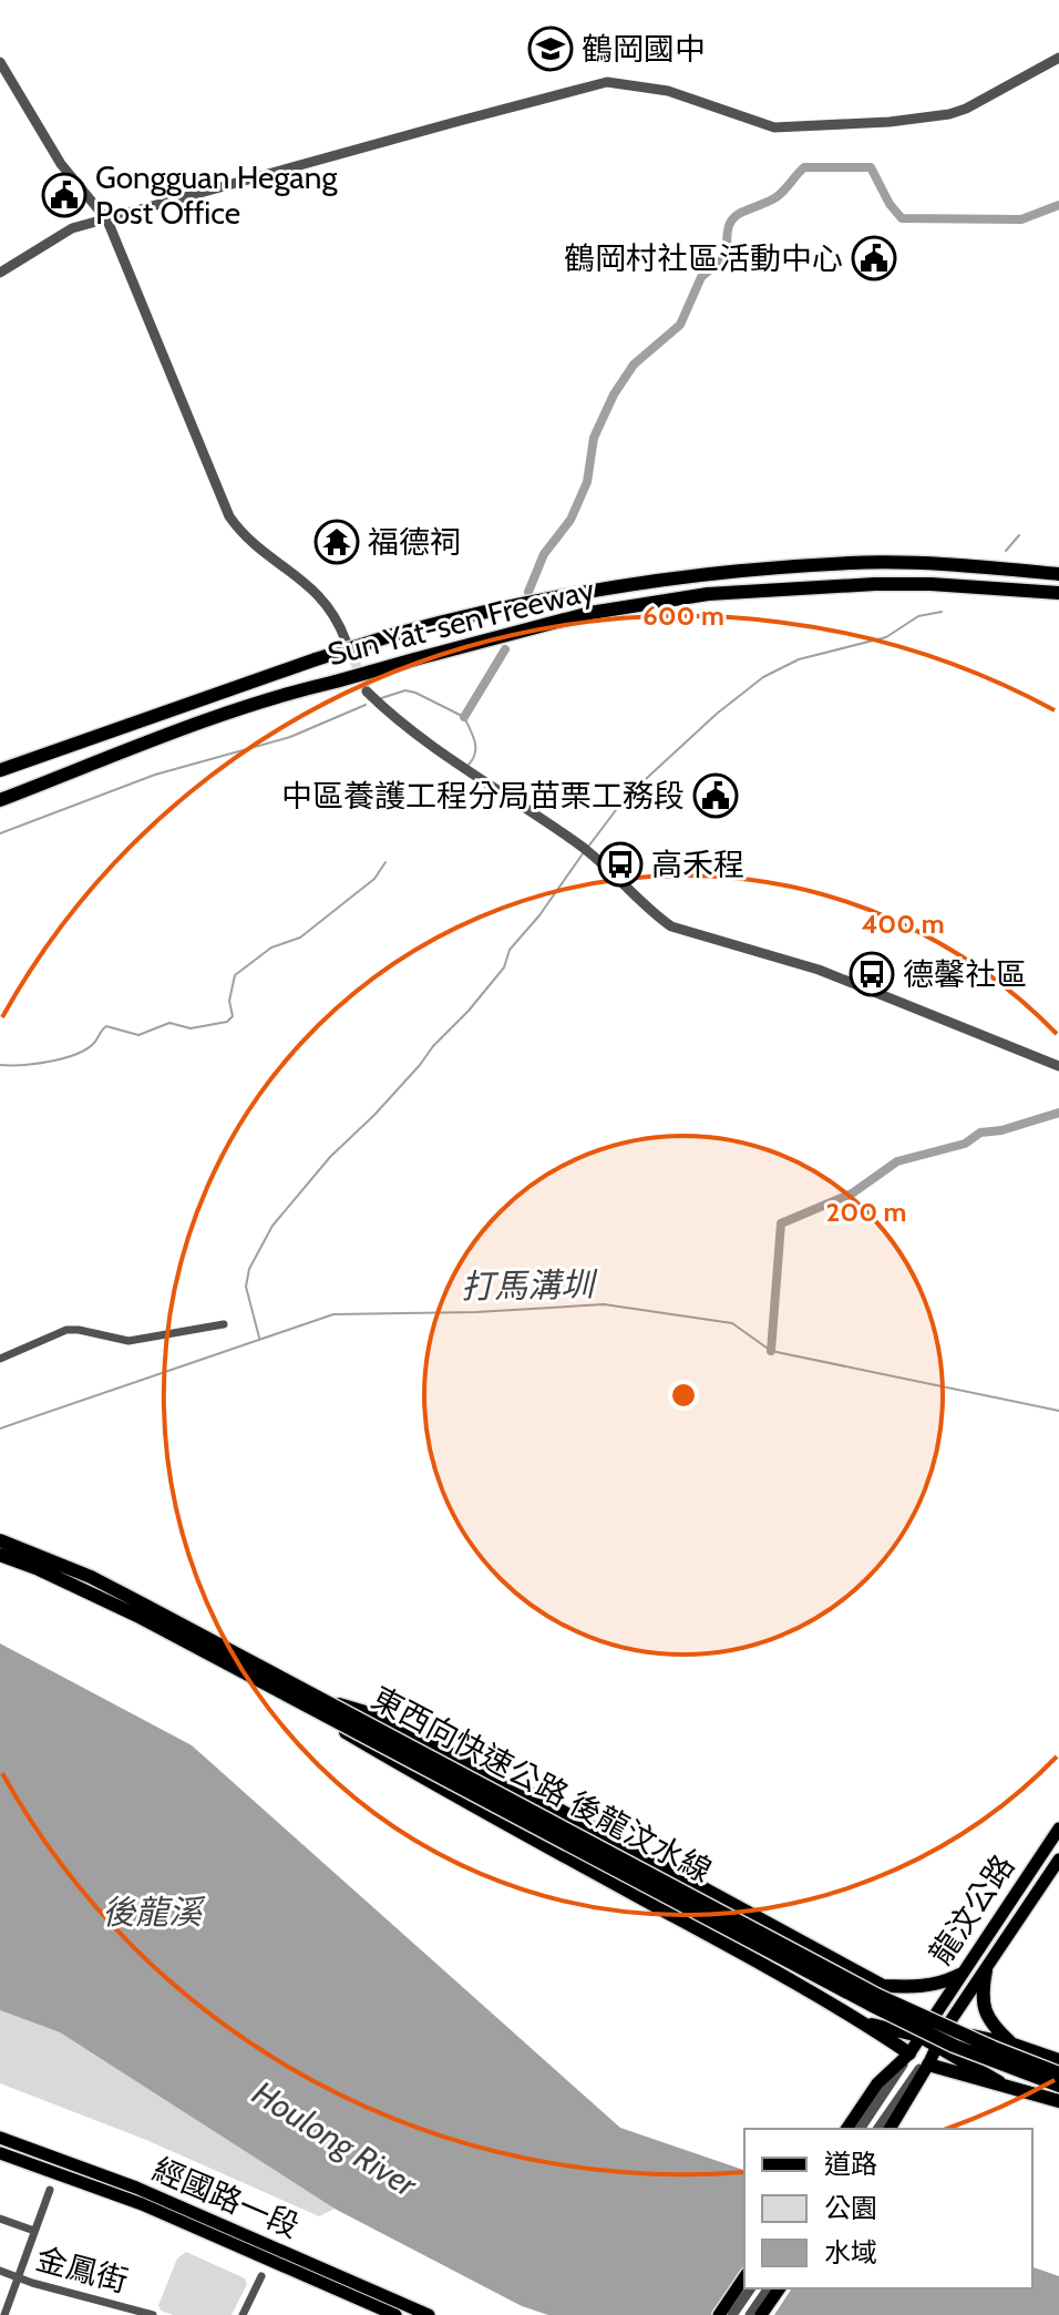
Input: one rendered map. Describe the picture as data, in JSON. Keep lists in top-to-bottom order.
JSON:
{
  "streets": {
    "highway": ["Sun Yat-sen Freeway", "東西向快速公路 後龍汶水線"],
    "main road": ["龍汶公路", "經國路一段"],
    "street": ["金鳳街"]
  },
  "water": ["打馬溝圳", "後龍溪", "Houlong River"],
  "places": {
    "school or university": ["鶴岡國中"],
    "public building": ["Gongguan Hegang Post Office", "鶴岡村社區活動中心", "中區養護工程分局苗栗工務段"],
    "temple": ["福德祠"],
    "bus stop": ["高禾程", "德馨社區"]
  },
  "legend": ["道路", "公園", "水域"],
  "rings": ["600 m", "400 m", "200 m"]
}
